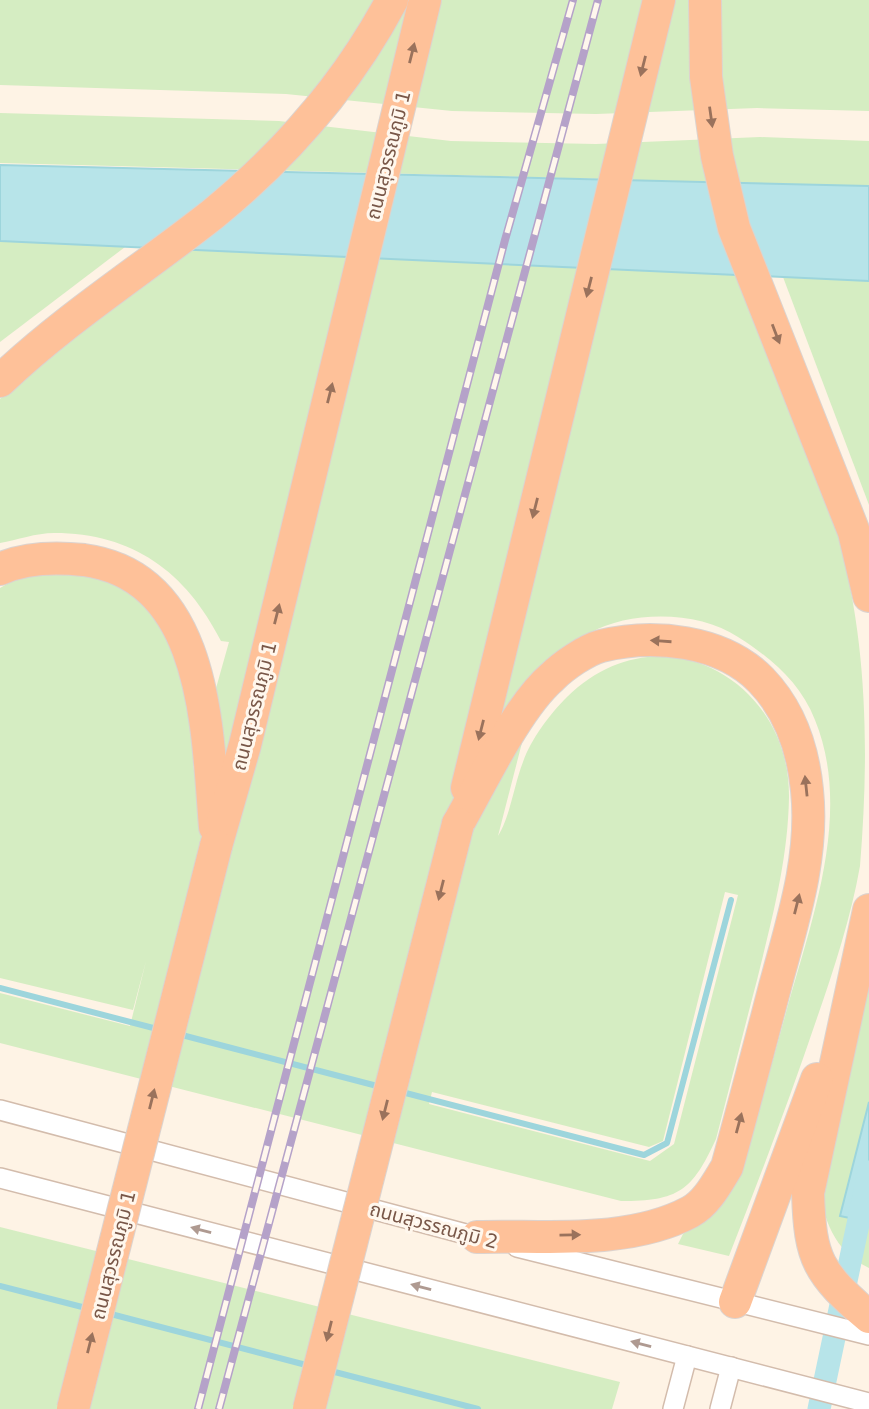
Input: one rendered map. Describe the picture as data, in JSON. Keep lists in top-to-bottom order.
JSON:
{
  "streets": {
    "highway": ["ถนนสุวรรณภูมิ 1"],
    "street": ["ถนนสุวรรณภูมิ 2"]
  }
}
